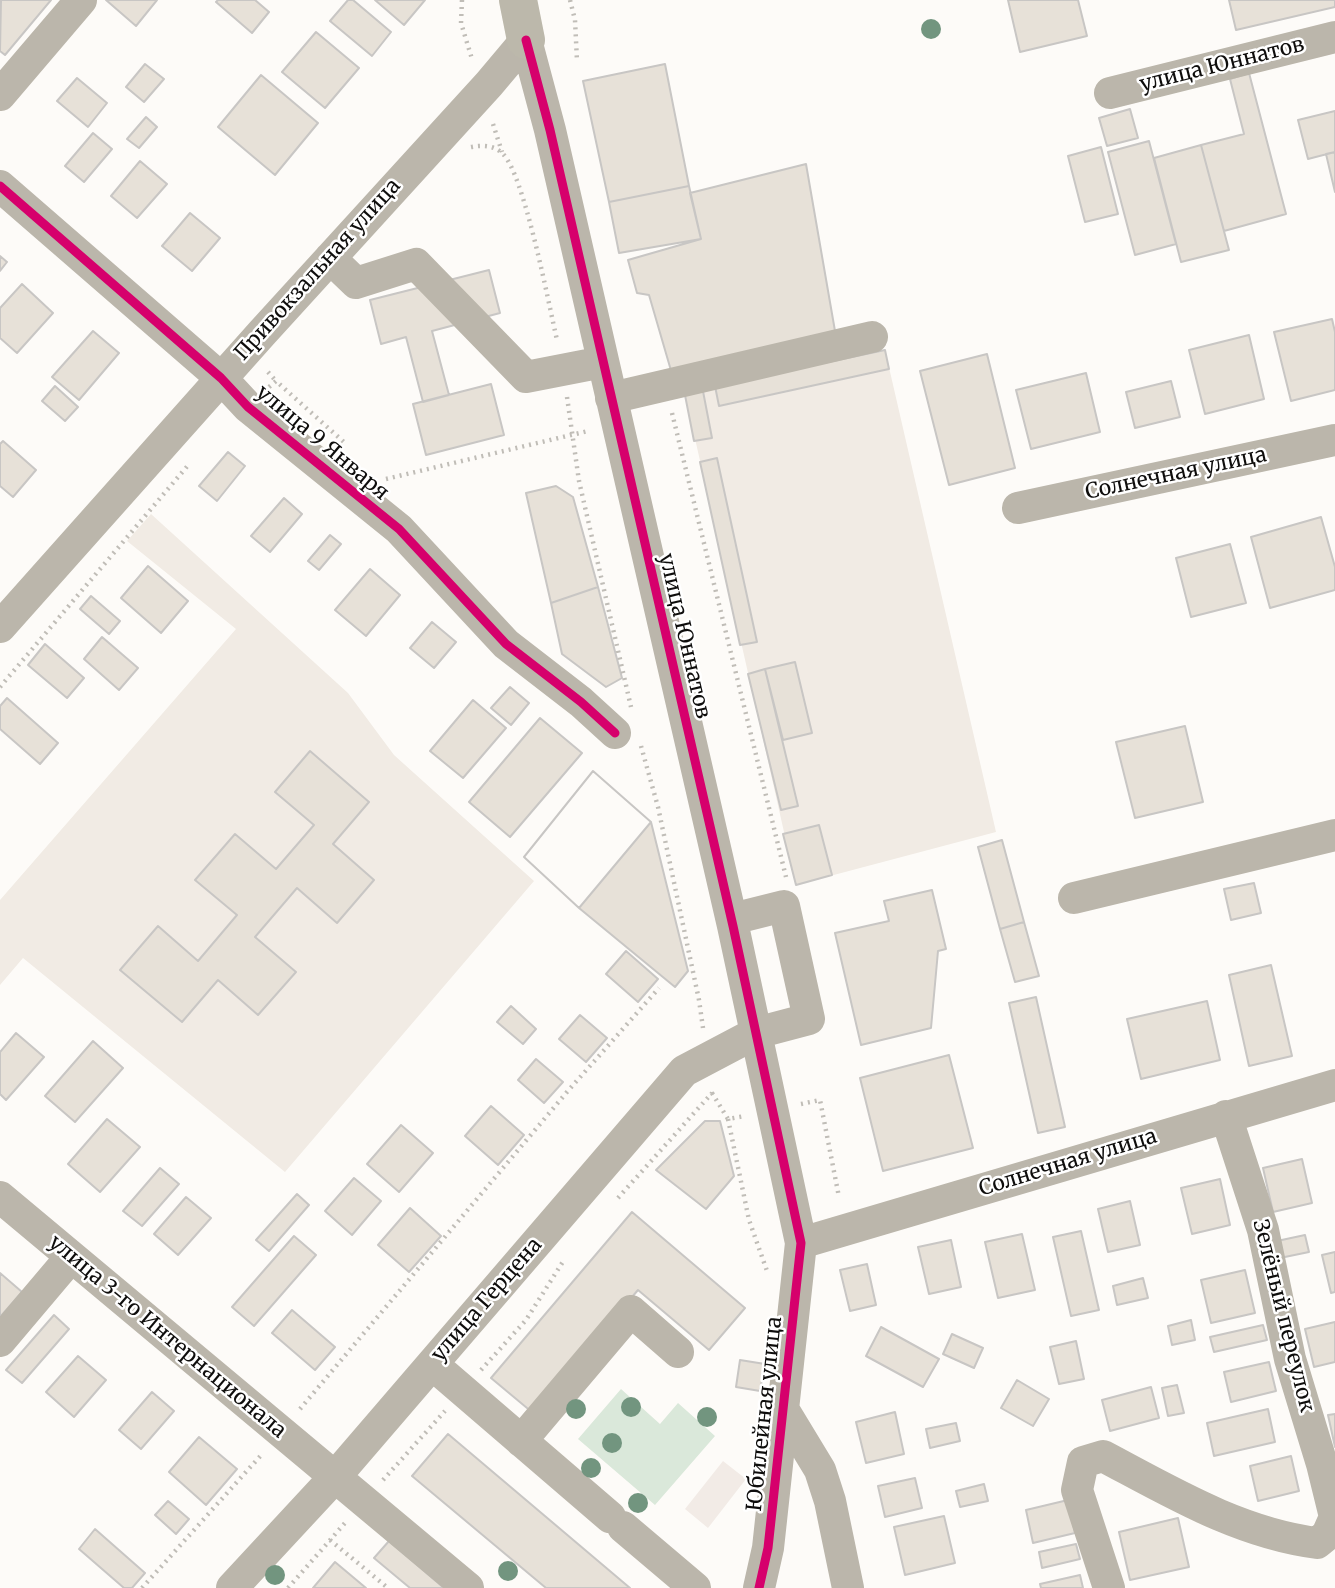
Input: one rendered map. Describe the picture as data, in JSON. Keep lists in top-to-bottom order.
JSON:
{
  "streets": {
    "main road": ["улица Юннатов"],
    "street": [
      "Привокзальная улица",
      "улица 9 Января",
      "Солнечная улица",
      "улица Герцена",
      "Зелёный переулок",
      "улица 3-го Интернационала",
      "Юбилейная улица"
    ]
  },
  "crossings": [
    ["улица Юннатов", "Привокзальная улица"],
    ["улица Юннатов", "Солнечная улица"],
    ["улица Юннатов", "улица Герцена"],
    ["улица Юннатов", "Юбилейная улица"],
    ["Привокзальная улица", "улица 9 Января"],
    ["Солнечная улица", "Зелёный переулок"],
    ["Солнечная улица", "Юбилейная улица"],
    ["улица Герцена", "улица 3-го Интернационала"]
  ]
}
